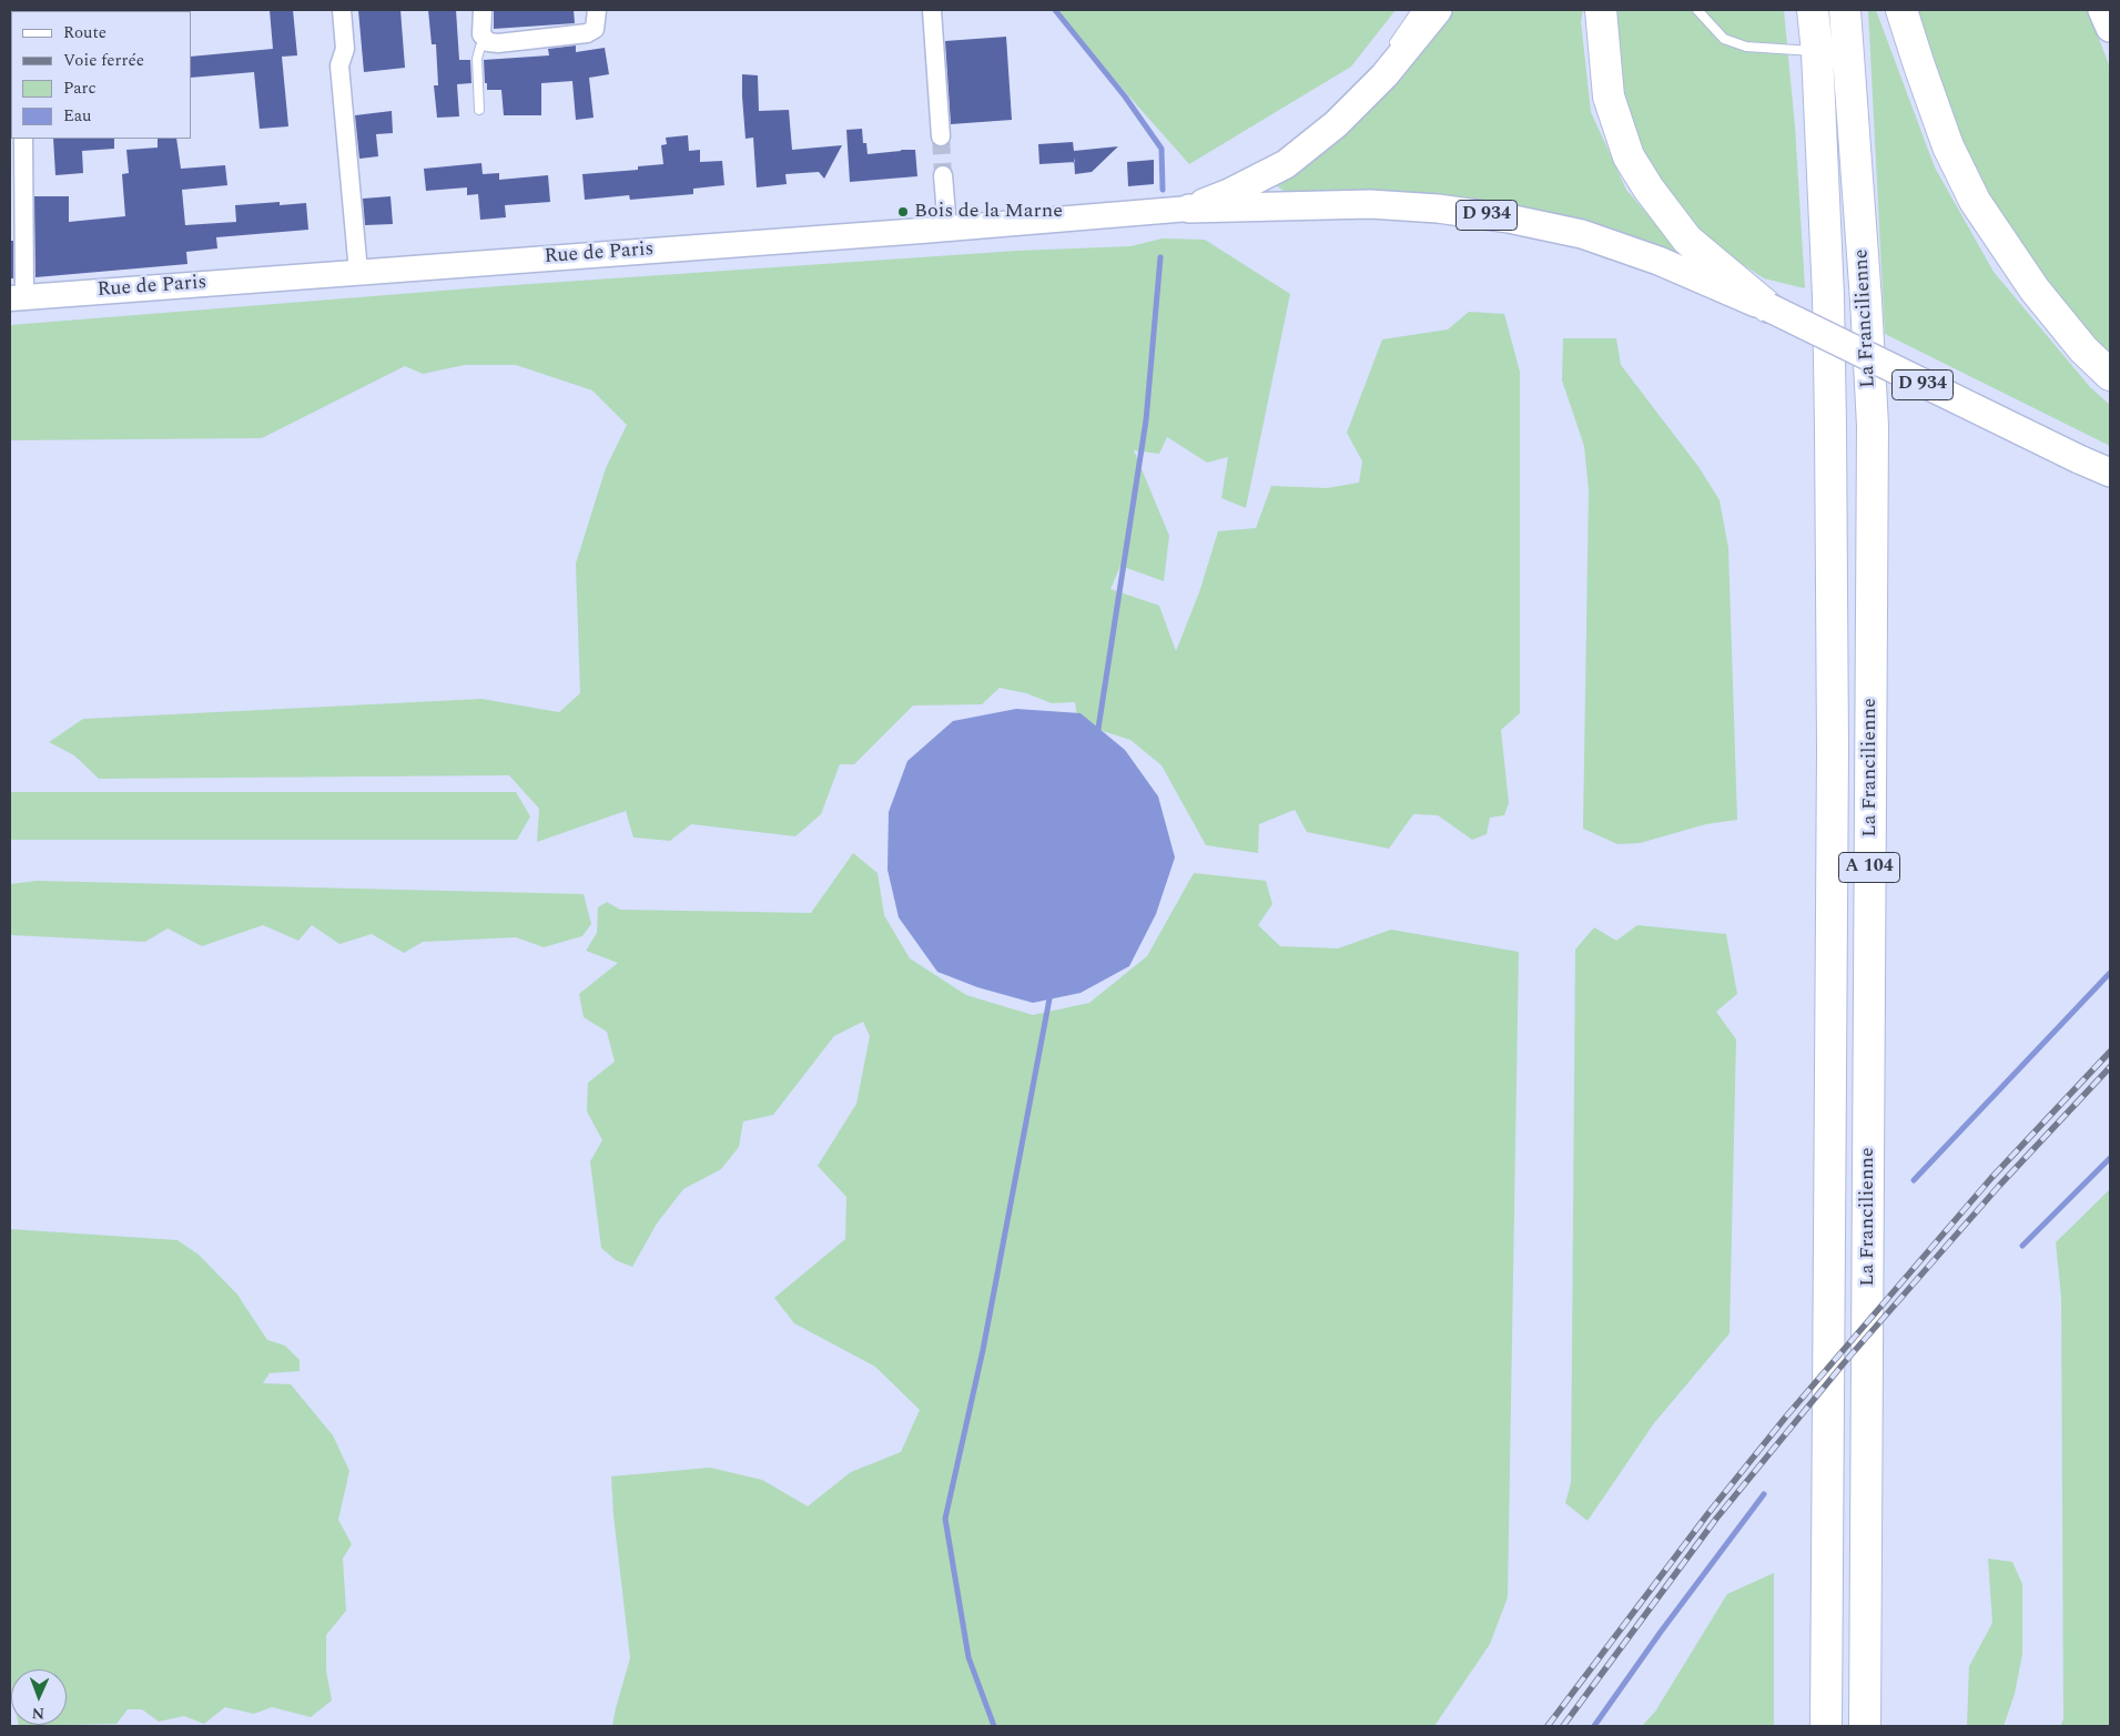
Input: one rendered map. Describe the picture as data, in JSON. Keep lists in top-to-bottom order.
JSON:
{
  "streets": {
    "highway": ["La Francilienne", "A 104"],
    "main road": ["D 934", "Rue de Paris"]
  },
  "crossings": [
    ["D 934", "Rue de Paris"]
  ],
  "places": ["Bois de la Marne"],
  "legend": [
    "Route",
    "Voie ferrée",
    "Parc",
    "Eau"
  ],
  "north": "bottom"
}
